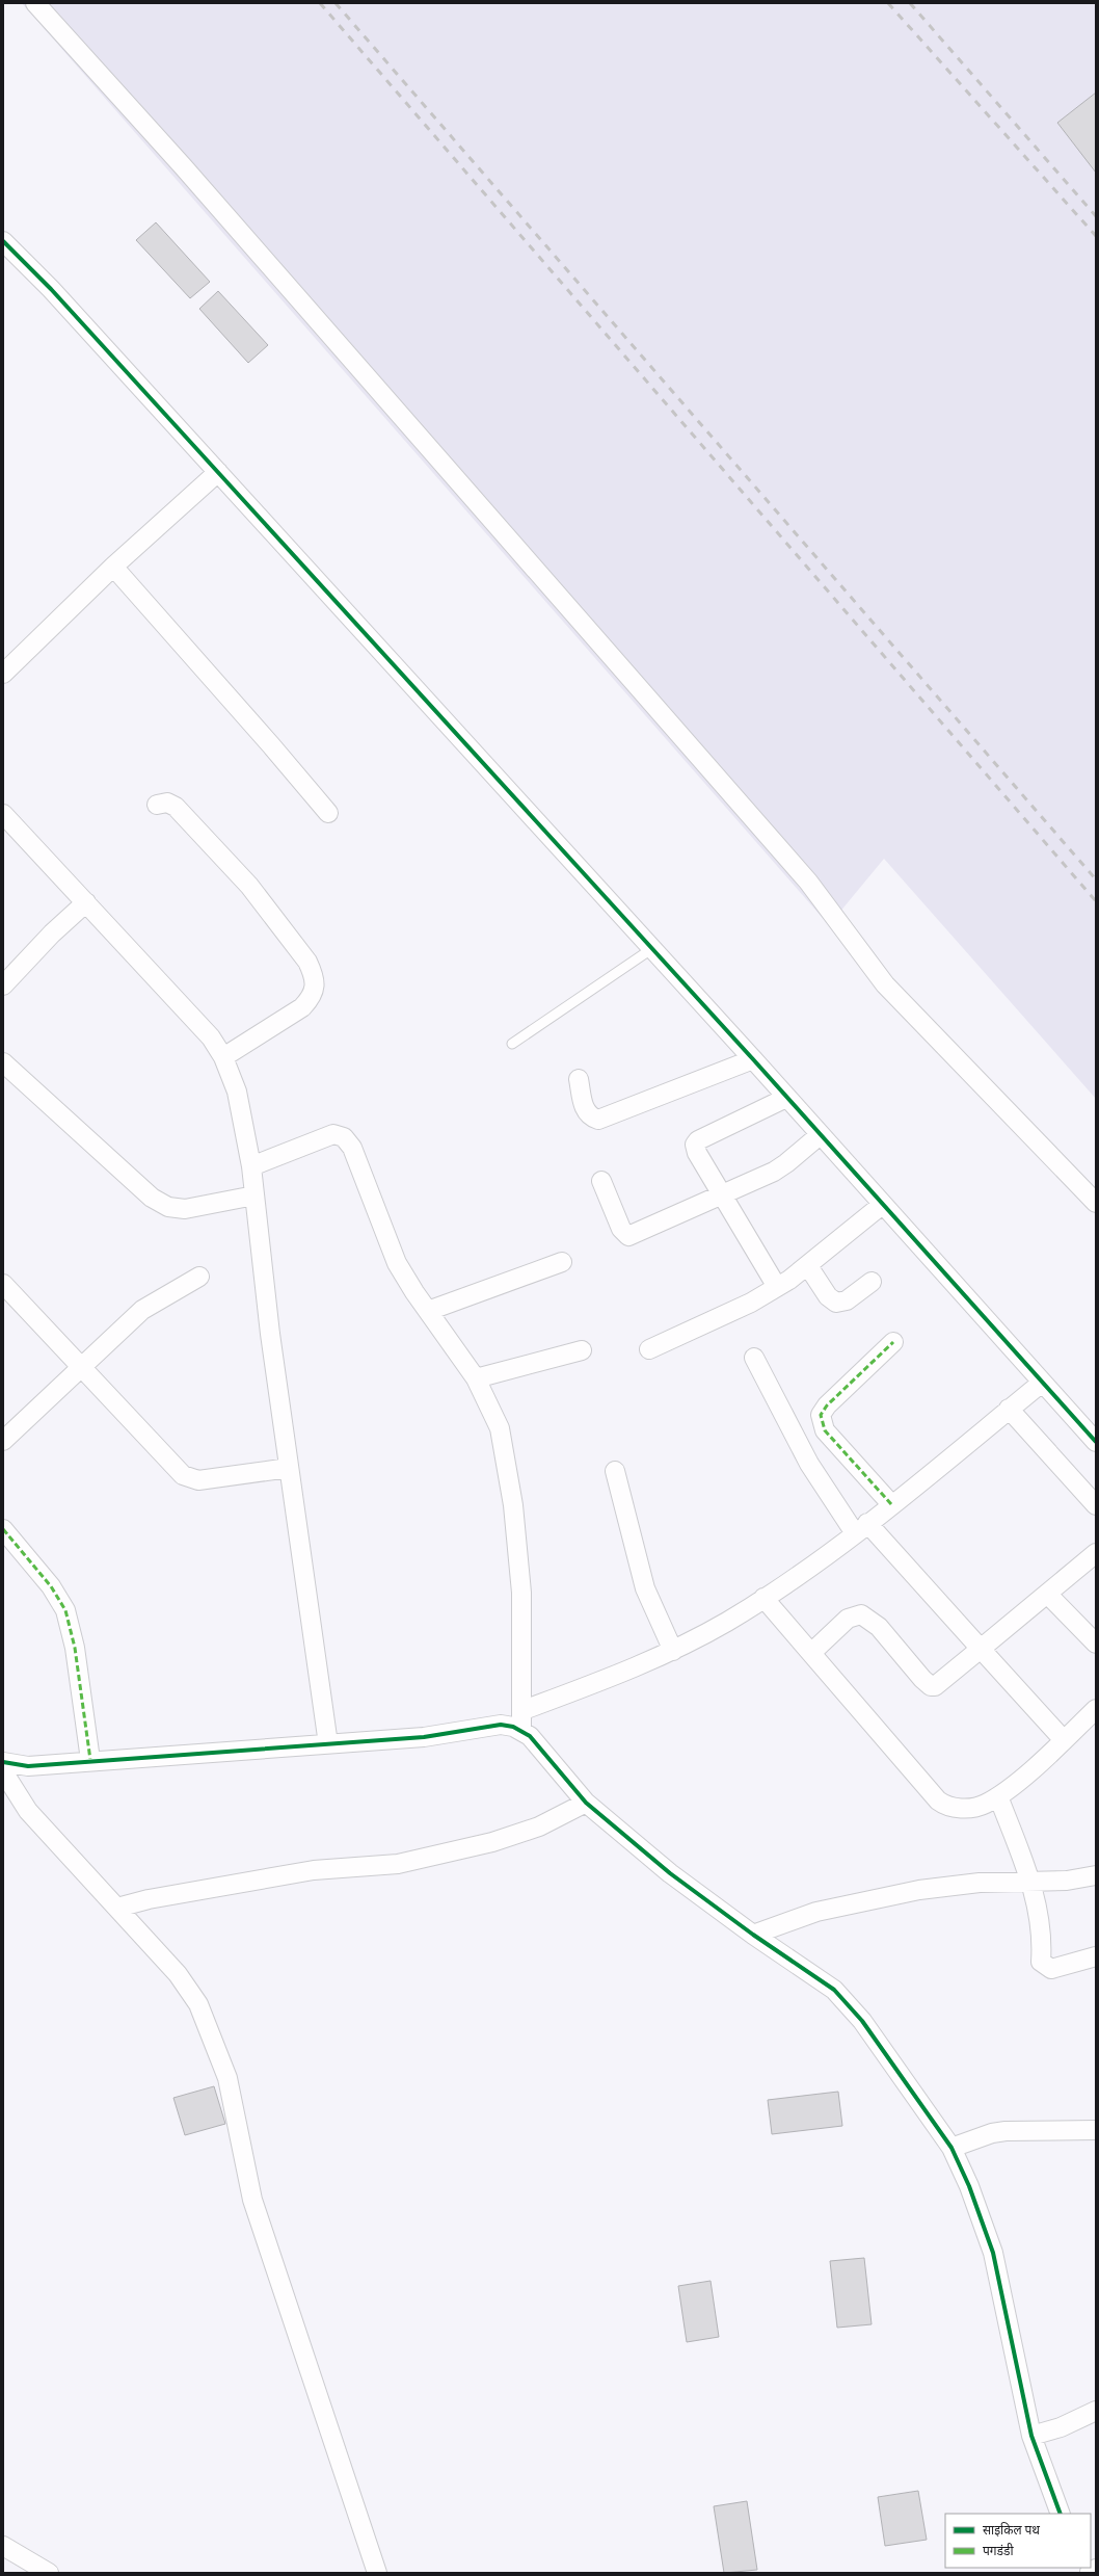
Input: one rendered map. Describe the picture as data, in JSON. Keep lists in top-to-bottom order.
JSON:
{
  "legend": ["साइकिल पथ", "पगडंडी"]
}
